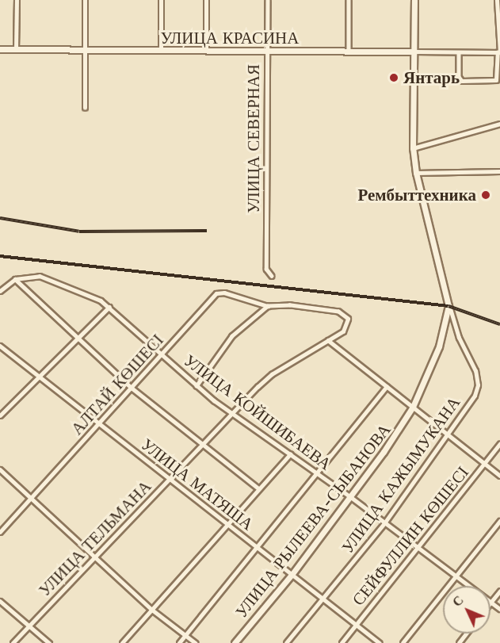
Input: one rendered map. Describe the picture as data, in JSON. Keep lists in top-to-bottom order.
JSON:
{
  "streets": {
    "street": [
      "УЛИЦА КРАСИНА",
      "УЛИЦА СЕВЕРНАЯ",
      "АЛТАЙ КӨШЕСІ",
      "УЛИЦА КОЙШИБАЕВА",
      "УЛИЦА КАЖЫМУКАНА",
      "УЛИЦА МАТЯША",
      "УЛИЦА РЫЛЕЕВА-СЫБАНОВА",
      "СЕЙФУЛЛИН КӨШЕСІ",
      "УЛИЦА ТЕЛЬМАНА"
    ]
  },
  "crossings": [
    ["УЛИЦА КРАСИНА", "УЛИЦА СЕВЕРНАЯ"],
    ["АЛТАЙ КӨШЕСІ", "УЛИЦА КОЙШИБАЕВА"],
    ["АЛТАЙ КӨШЕСІ", "УЛИЦА МАТЯША"],
    ["АЛТАЙ КӨШЕСІ", "УЛИЦА ТЕЛЬМАНА"],
    ["УЛИЦА КОЙШИБАЕВА", "УЛИЦА КАЖЫМУКАНА"],
    ["УЛИЦА КОЙШИБАЕВА", "УЛИЦА РЫЛЕЕВА-СЫБАНОВА"],
    ["УЛИЦА КОЙШИБАЕВА", "СЕЙФУЛЛИН КӨШЕСІ"],
    ["УЛИЦА КОЙШИБАЕВА", "УЛИЦА ТЕЛЬМАНА"],
    ["УЛИЦА КАЖЫМУКАНА", "УЛИЦА МАТЯША"],
    ["УЛИЦА КАЖЫМУКАНА", "УЛИЦА РЫЛЕЕВА-СЫБАНОВА"],
    ["УЛИЦА МАТЯША", "УЛИЦА РЫЛЕЕВА-СЫБАНОВА"],
    ["УЛИЦА МАТЯША", "СЕЙФУЛЛИН КӨШЕСІ"],
    ["УЛИЦА МАТЯША", "УЛИЦА ТЕЛЬМАНА"]
  ],
  "places": ["Янтарь", "Рембыттехника"],
  "north": "top left"
}
